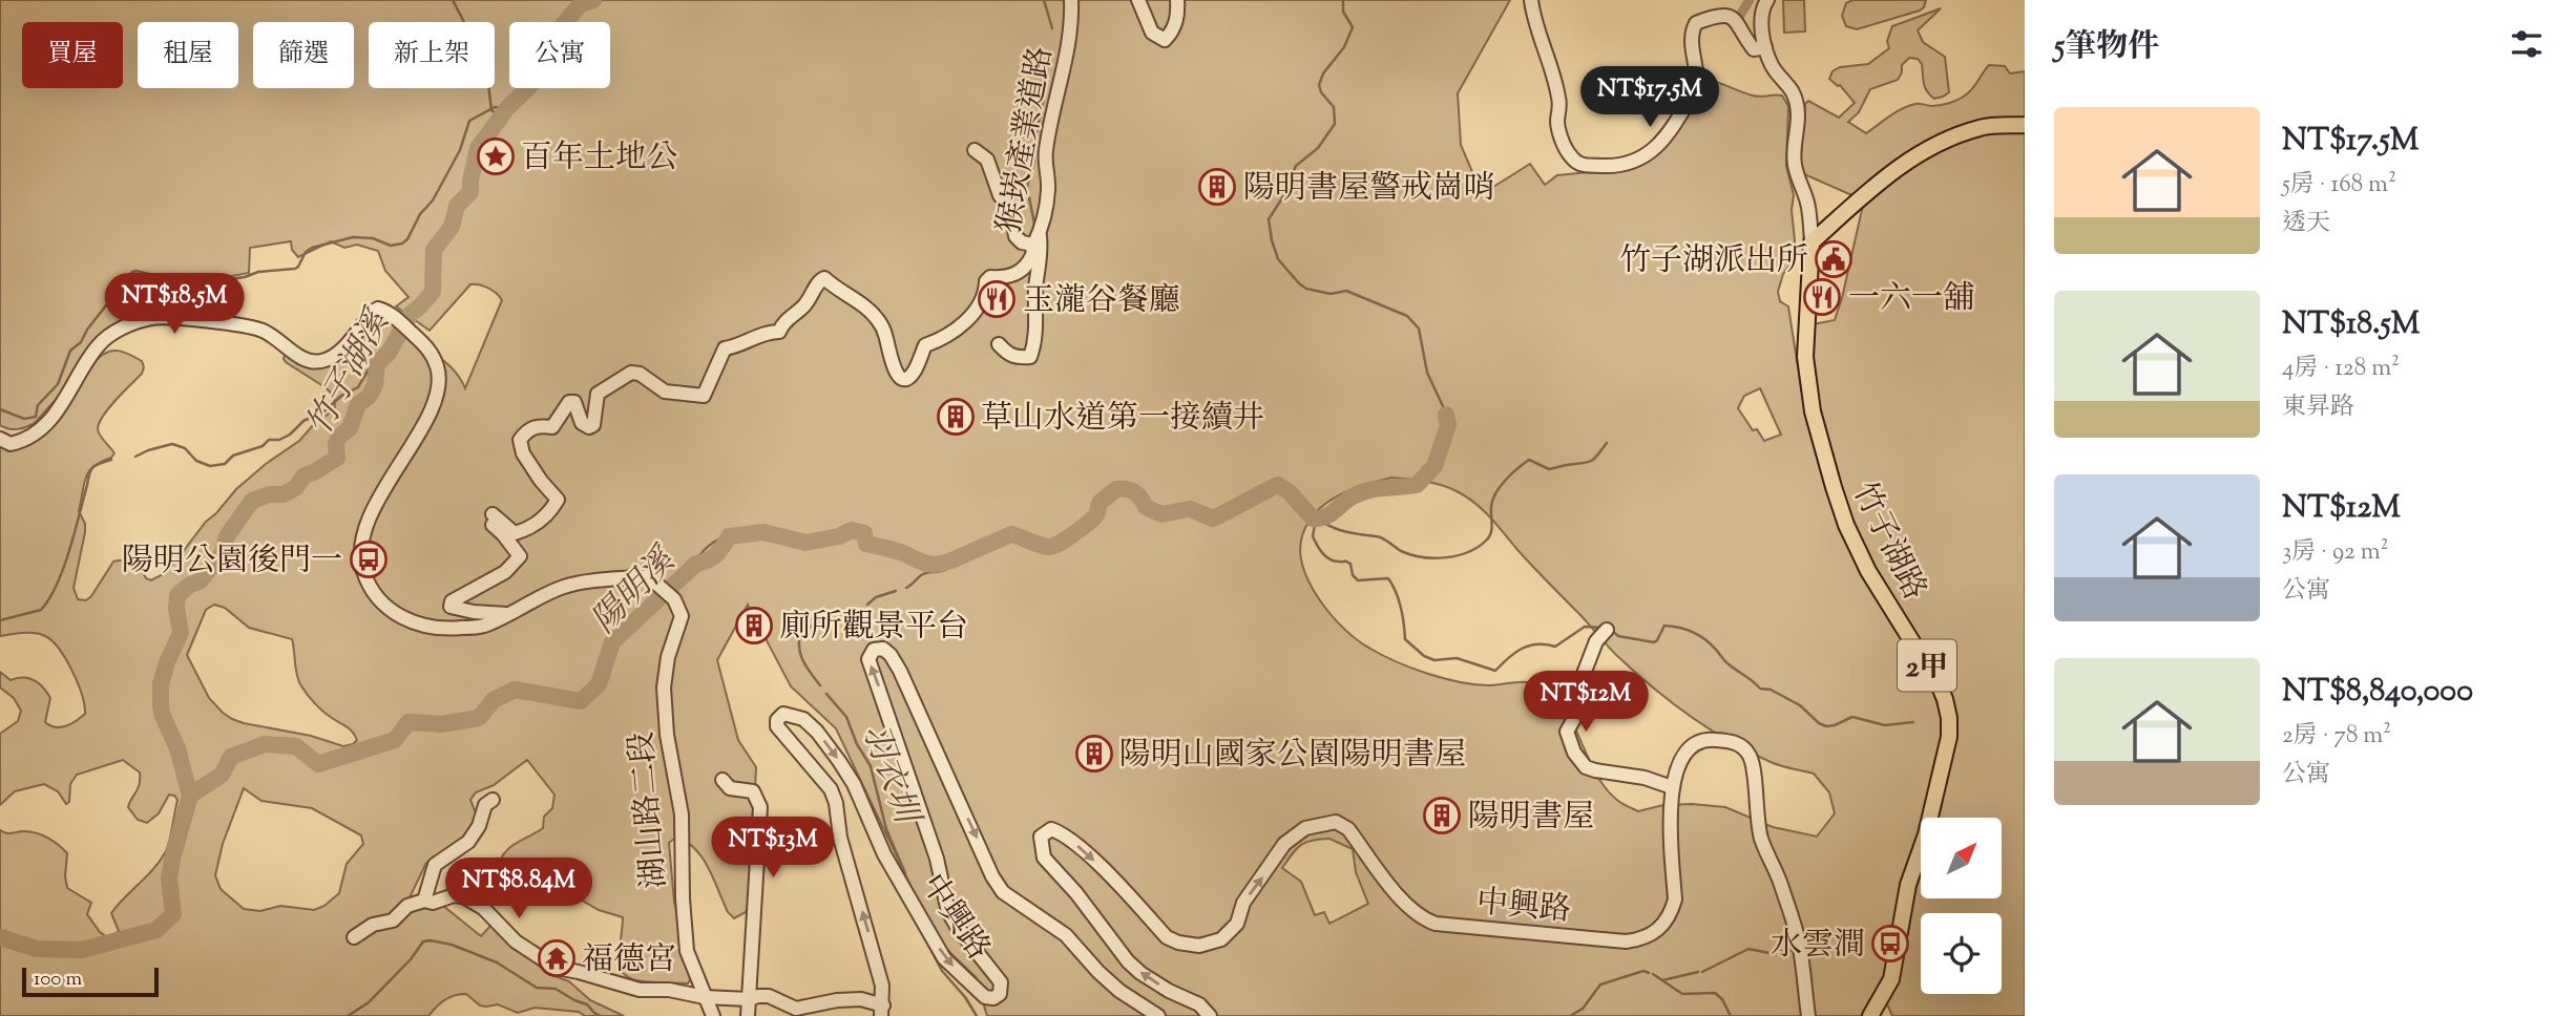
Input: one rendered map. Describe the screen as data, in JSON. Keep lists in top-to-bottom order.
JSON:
{
  "streets": {
    "main road": ["竹子湖路", "2甲"],
    "street": ["猴崁產業道路", "湖山路二段", "中興路"]
  },
  "crossings": [
    ["猴崁產業道路", "湖山路二段"]
  ],
  "water": ["竹子湖溪", "陽明溪", "羽衣圳"],
  "places": {
    "place": ["百年土地公"],
    "building": [
      "陽明書屋警戒崗哨",
      "草山水道第一接續井",
      "廁所觀景平台",
      "陽明山國家公園陽明書屋",
      "陽明書屋"
    ],
    "public building": ["竹子湖派出所"],
    "restaurant": ["一六一舖", "玉瀧谷餐廳"],
    "bus stop": ["陽明公園後門一", "水雲澗"],
    "temple": ["福德宮"]
  },
  "scale_bar": "100 m",
  "north": "top right",
  "page": {
    "heading": "5筆物件",
    "chip": [
      "買屋",
      "租屋",
      "篩選",
      "新上架",
      "公寓"
    ],
    "price": [
      "NT$17.5M",
      "NT$18.5M",
      "NT$12M",
      "NT$13M",
      "NT$8.84M"
    ],
    "list": [
      {
        "name": "NT$17.5M",
        "note": "5房 · 168 m² · 透天"
      },
      {
        "name": "NT$18.5M",
        "note": "4房 · 128 m² · 東昇路"
      },
      {
        "name": "NT$12M",
        "note": "3房 · 92 m² · 公寓"
      },
      {
        "name": "NT$8,840,000",
        "note": "2房 · 78 m² · 公寓"
      }
    ],
    "scale": "100 m"
  }
}
